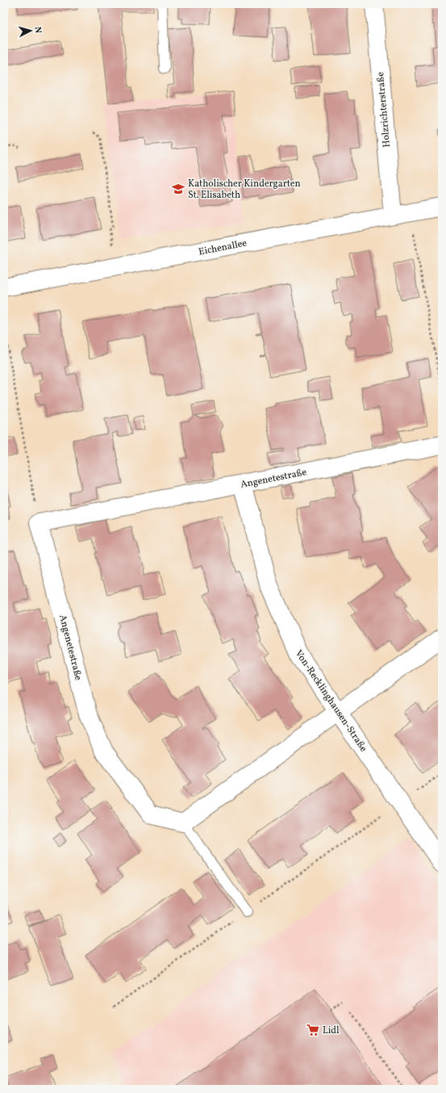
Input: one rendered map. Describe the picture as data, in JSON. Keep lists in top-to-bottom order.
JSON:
{
  "streets": {
    "street": [
      "Holzrichterstraße",
      "Eichenallee",
      "Angenetestraße",
      "Von-Recklinghausen-Straße"
    ]
  },
  "crossings": [
    ["Holzrichterstraße", "Eichenallee"],
    ["Angenetestraße", "Von-Recklinghausen-Straße"]
  ],
  "places": {
    "school or university": ["Katholischer Kindergarten St. Elisabeth"],
    "supermarket": ["Lidl"]
  },
  "north": "right"
}
